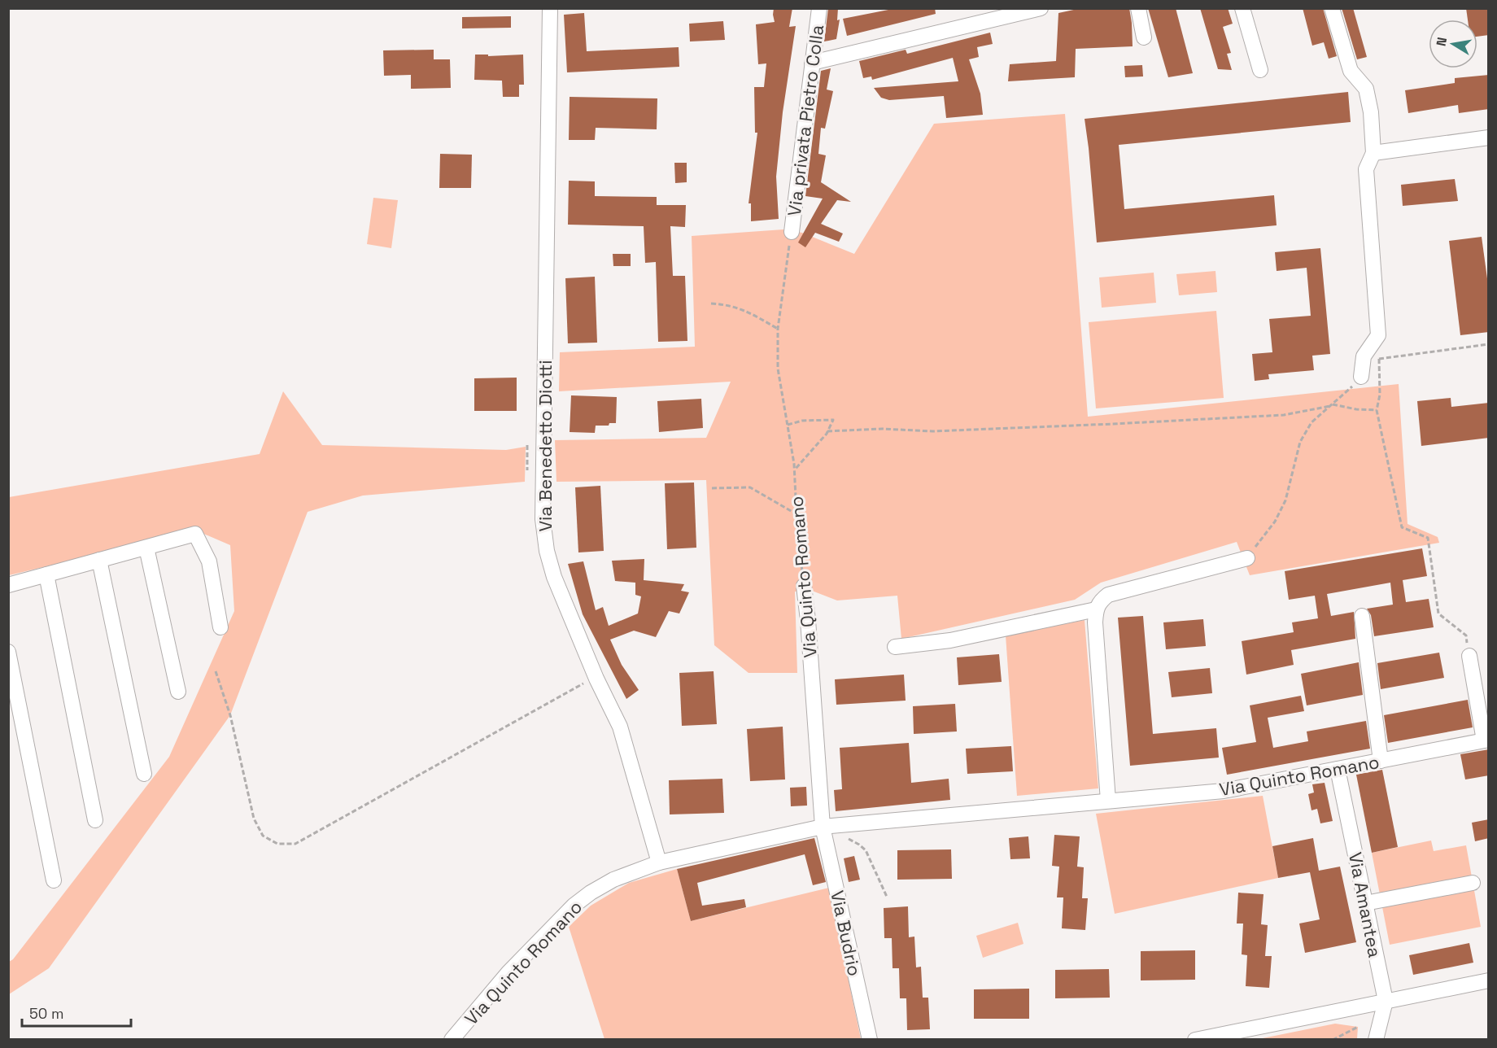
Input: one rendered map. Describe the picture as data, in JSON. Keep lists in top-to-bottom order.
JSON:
{
  "streets": {
    "street": [
      "Via privata Pietro Colla",
      "Via Benedetto Diotti",
      "Via Quinto Romano",
      "Via Amantea",
      "Via Budrio"
    ]
  },
  "crossings": [
    ["Via privata Pietro Colla", "Via Quinto Romano"],
    ["Via Benedetto Diotti", "Via Quinto Romano"],
    ["Via Quinto Romano", "Via Amantea"],
    ["Via Quinto Romano", "Via Budrio"]
  ],
  "scale_bar": "50 m",
  "north": "left"
}
